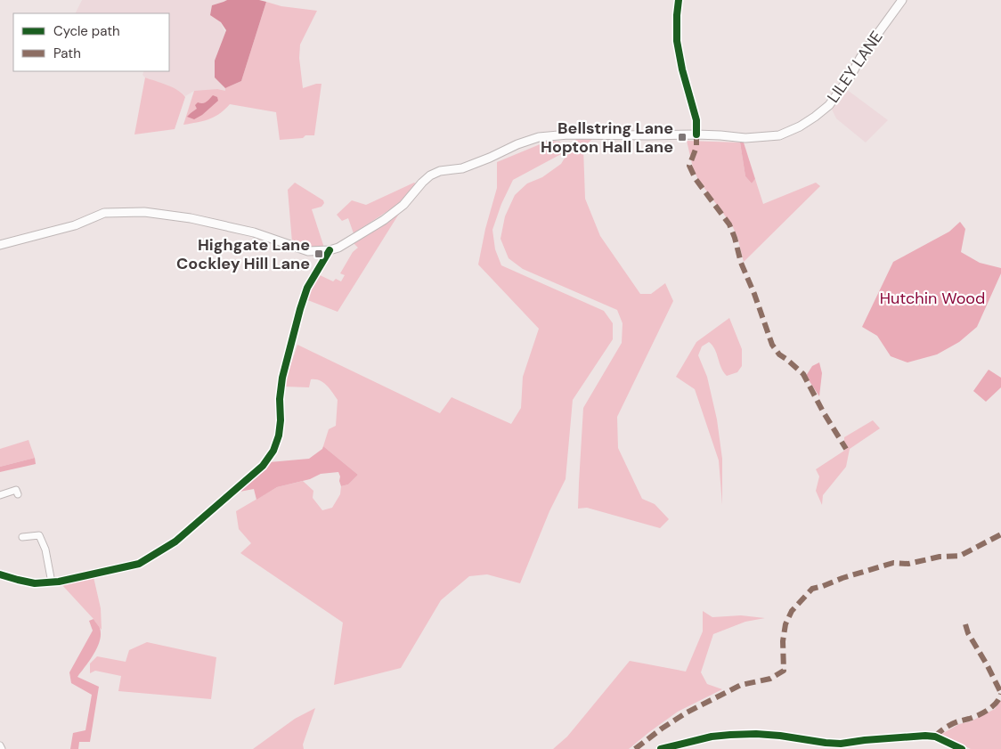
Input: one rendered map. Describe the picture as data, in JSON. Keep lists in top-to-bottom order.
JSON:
{
  "streets": {
    "main road": ["LILEY LANE"]
  },
  "parks": ["Hutchin Wood"],
  "places": {
    "transit": ["Bellstring Lane Hopton Hall Lane", "Highgate Lane Cockley Hill Lane"]
  },
  "legend": ["Cycle path", "Path"]
}
